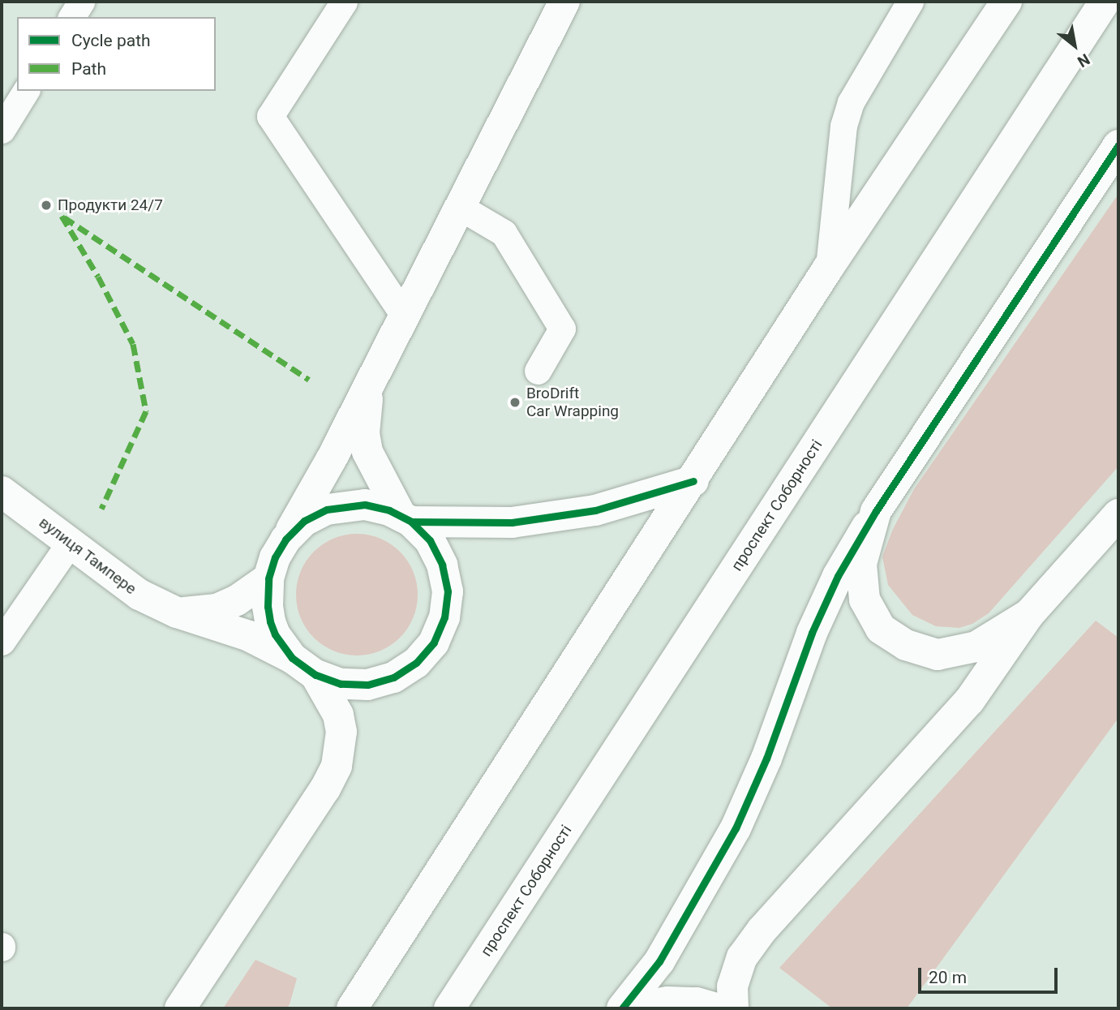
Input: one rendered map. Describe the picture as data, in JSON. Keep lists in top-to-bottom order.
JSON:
{
  "streets": {
    "main road": ["проспект Соборності", "вулиця Тампере"]
  },
  "places": ["Продукти 24/7", "BroDrift Car Wrapping"],
  "legend": ["Cycle path", "Path"],
  "scale_bar": "20 m",
  "north": "bottom right"
}
